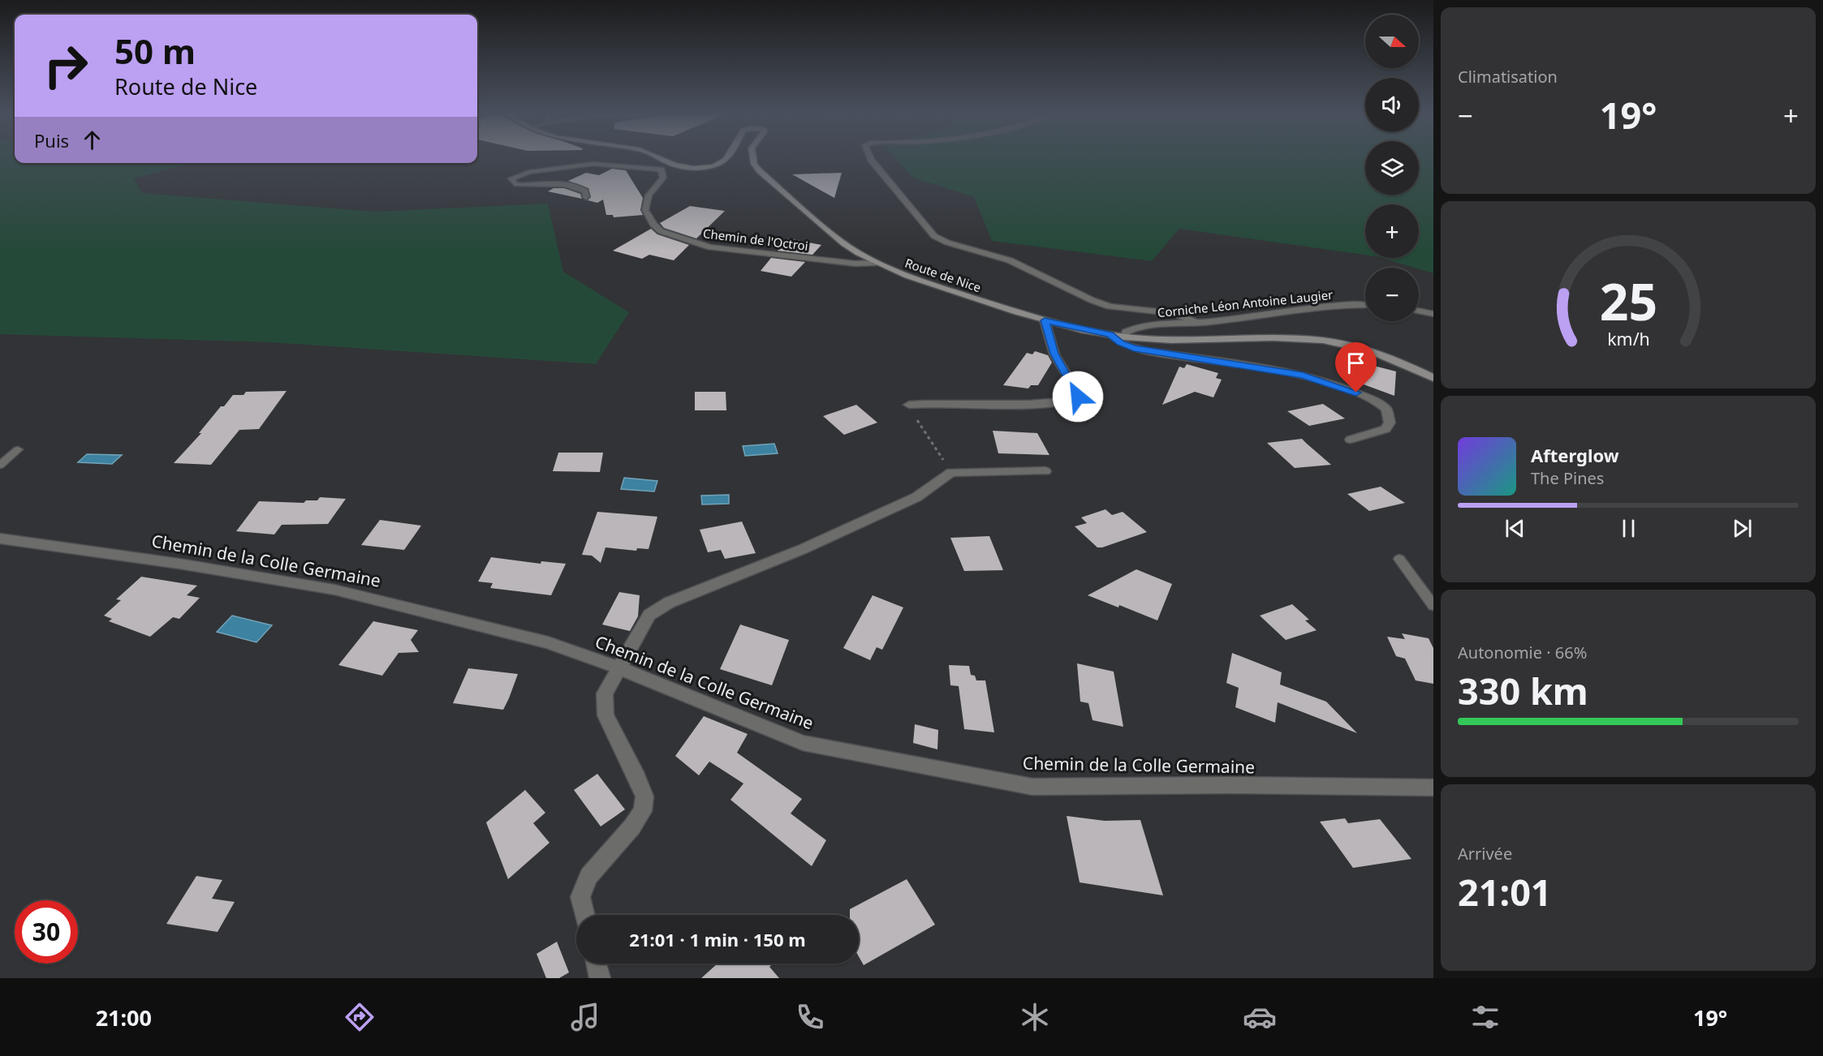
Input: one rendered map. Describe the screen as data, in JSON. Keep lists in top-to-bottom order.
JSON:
{
  "streets": {
    "main road": ["Route de Nice"],
    "street": ["Chemin de l'Octroi", "Corniche Léon Antoine Laugier", "Chemin de la Colle Germaine"]
  },
  "crossings": [
    ["Chemin de l'Octroi", "Route de Nice"],
    ["Route de Nice", "Corniche Léon Antoine Laugier"]
  ],
  "north": "right",
  "page": {
    "tile": [
      "Climatisation",
      ["Autonomie · 66%", "330 km"],
      ["Arrivée", "21:01"]
    ],
    "map_buttons": ["+", "−"],
    "turn": ["50 m", "Route de Nice"],
    "heat": ["−", "19°", "+"],
    "then": "Puis",
    "song": ["Afterglow", "The Pines"],
    "limit": "30",
    "trip": "21:01 · 1 min · 150 m",
    "tabs": ["21:00", "19°"],
    "gauge": ["25", "km/h"]
  }
}
